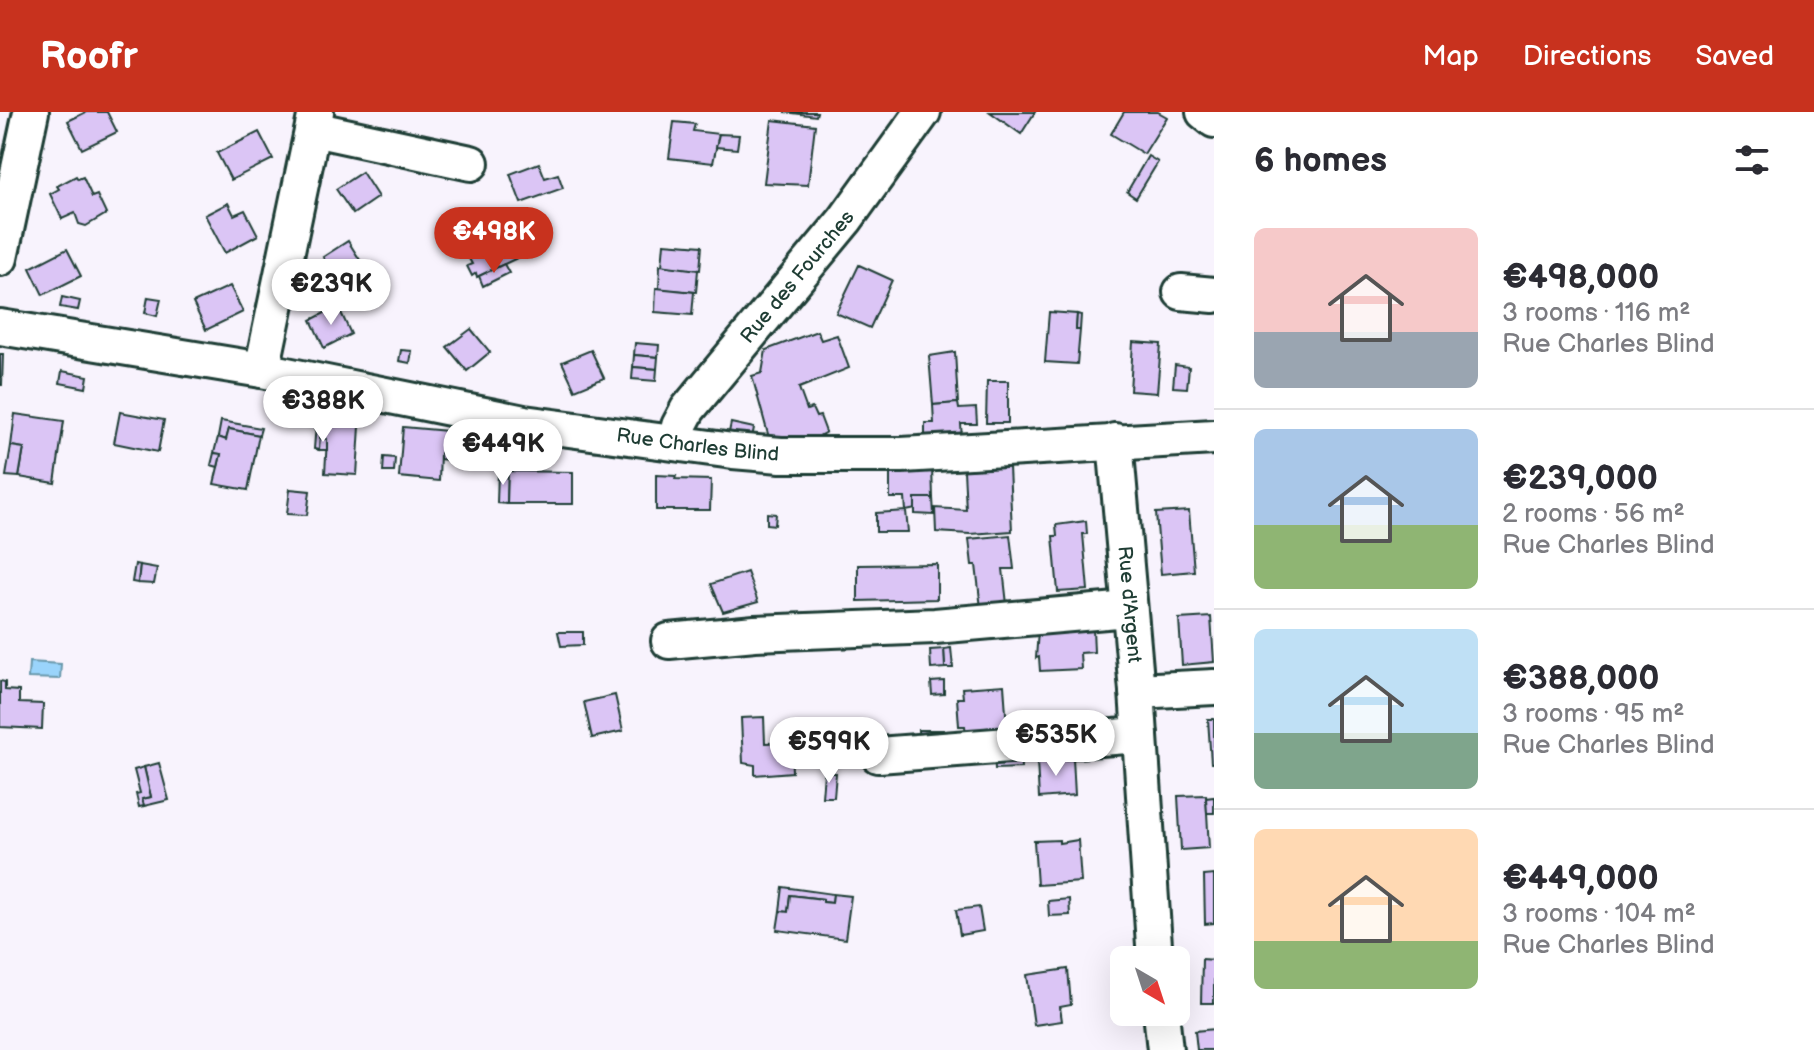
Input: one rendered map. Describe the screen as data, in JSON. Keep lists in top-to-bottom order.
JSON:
{
  "streets": {
    "street": ["Rue des Fourches", "Rue Charles Blind", "Rue d'Argent"]
  },
  "crossings": [
    ["Rue des Fourches", "Rue Charles Blind"],
    ["Rue Charles Blind", "Rue d'Argent"]
  ],
  "north": "bottom right",
  "page": {
    "header": "Roofr",
    "nav": ["Map", "Directions", "Saved"],
    "heading": "6 homes",
    "price": [
      "€498K",
      "€239K",
      "€388K",
      "€449K",
      "€535K",
      "€599K"
    ],
    "list": [
      {
        "name": "€498,000",
        "note": "3 rooms · 116 m² · Rue Charles Blind"
      },
      {
        "name": "€239,000",
        "note": "2 rooms · 56 m² · Rue Charles Blind"
      },
      {
        "name": "€388,000",
        "note": "3 rooms · 95 m² · Rue Charles Blind"
      },
      {
        "name": "€449,000",
        "note": "3 rooms · 104 m² · Rue Charles Blind"
      }
    ]
  }
}
